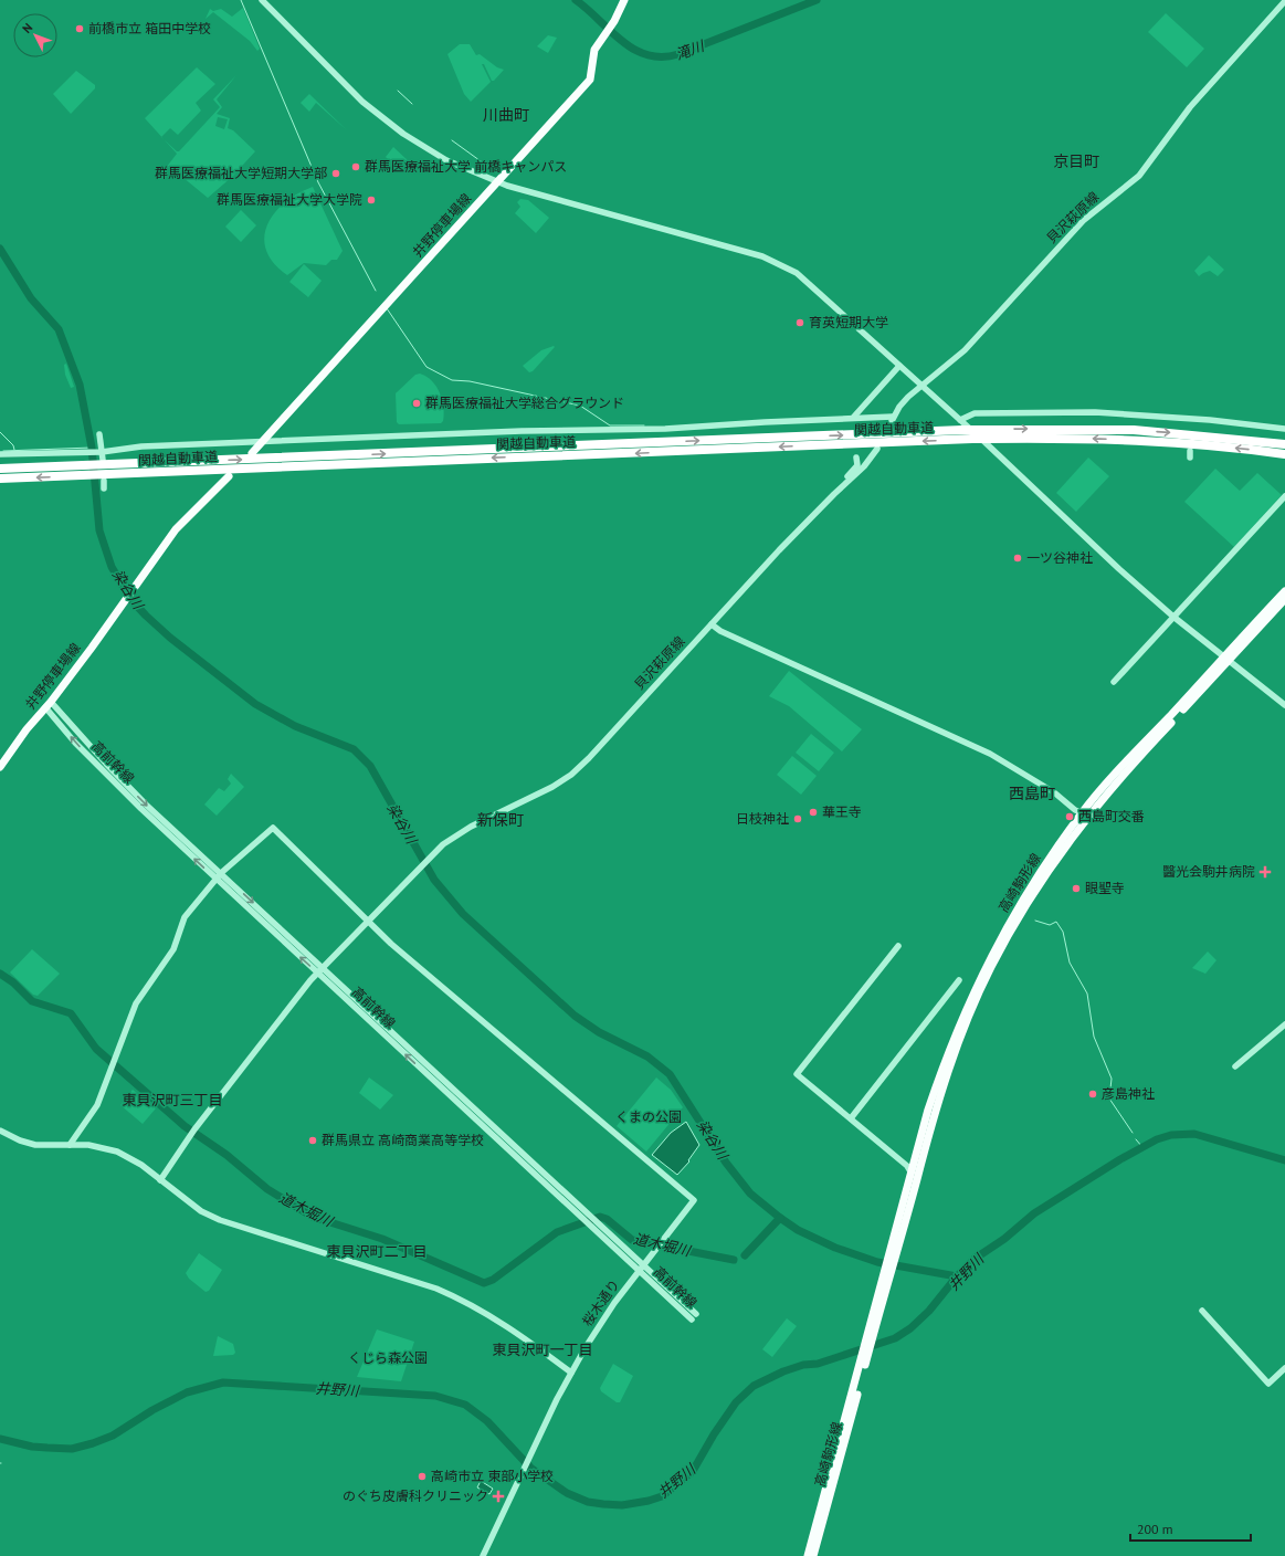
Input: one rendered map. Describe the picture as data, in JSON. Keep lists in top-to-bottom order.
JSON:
{
  "streets": {
    "highway": ["関越自動車道"],
    "main road": ["井野停車場線", "高崎駒形線"],
    "street": ["貝沢萩原線", "高前幹線", "桜木通り"]
  },
  "crossings": [
    ["貝沢萩原線", "高前幹線"],
    ["貝沢萩原線", "桜木通り"],
    ["井野停車場線", "高前幹線"],
    ["高前幹線", "桜木通り"]
  ],
  "districts": [
    "川曲町",
    "京目町",
    "西島町",
    "新保町",
    "東貝沢町三丁目",
    "東貝沢町二丁目",
    "東貝沢町一丁目"
  ],
  "water": [
    "滝川",
    "染谷川",
    "道木堀川",
    "井野川"
  ],
  "parks": ["くまの公園", "くじら森公園"],
  "places": {
    "other": [
      "前橋市立 箱田中学校",
      "群馬医療福祉大学 前橋キャンパス",
      "群馬医療福祉大学短期大学部",
      "群馬医療福祉大学大学院",
      "育英短期大学",
      "群馬医療福祉大学総合グラウンド",
      "一ツ谷神社",
      "華王寺",
      "西島町交番",
      "日枝神社",
      "眼聖寺",
      "彦島神社",
      "群馬県立 高崎商業高等学校",
      "高崎市立 東部小学校"
    ],
    "health": ["醫光会駒井病院", "のぐち皮膚科クリニック"]
  },
  "scale_bar": "200 m",
  "north": "top left"
}
